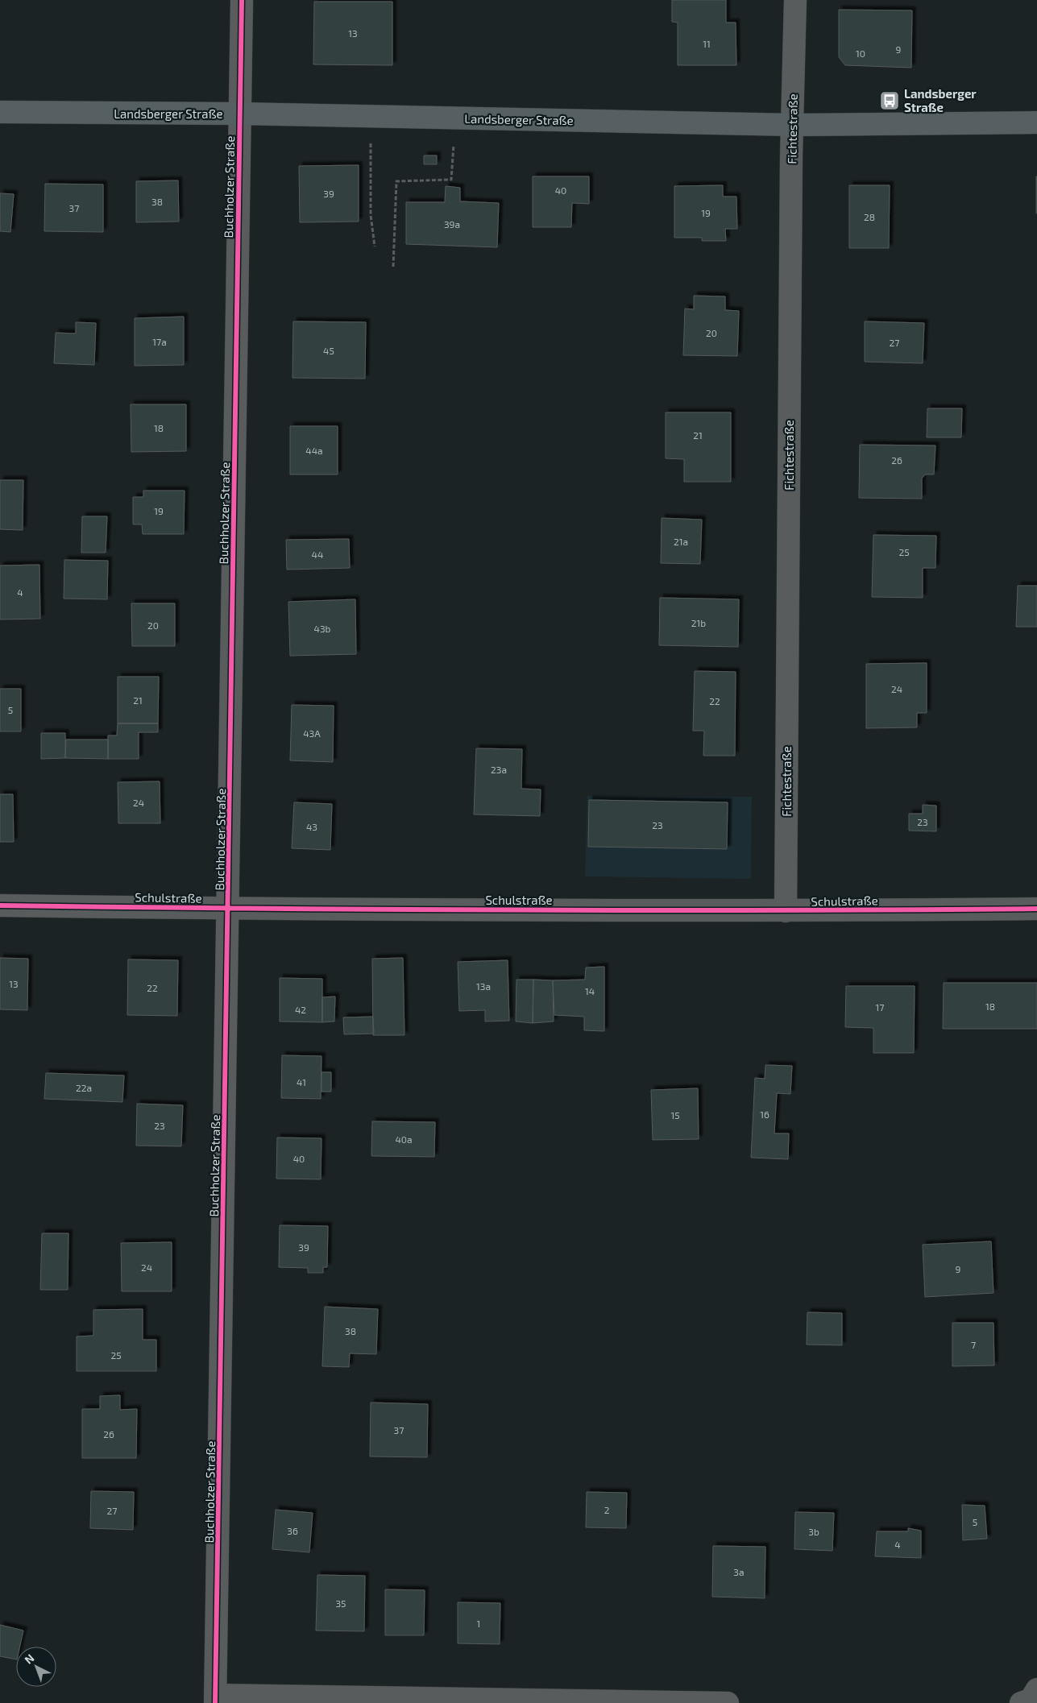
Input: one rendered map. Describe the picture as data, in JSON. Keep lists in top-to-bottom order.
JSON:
{
  "streets": {
    "main road": ["Landsberger Straße"],
    "street": ["Fichtestraße", "Buchholzer Straße", "Schulstraße"]
  },
  "crossings": [
    ["Landsberger Straße", "Fichtestraße"],
    ["Landsberger Straße", "Buchholzer Straße"],
    ["Fichtestraße", "Schulstraße"],
    ["Buchholzer Straße", "Schulstraße"]
  ],
  "places": {
    "bus stop": ["Landsberger Straße"]
  },
  "house_numbers": [
    "13",
    "11",
    "9",
    "10",
    "40",
    "39",
    "38",
    "37",
    "19",
    "28",
    "39a",
    "20",
    "17a",
    "27",
    "45",
    "18",
    "21",
    "44a",
    "26",
    "19",
    "21a",
    "25",
    "44",
    "4",
    "21b",
    "20",
    "43b",
    "24",
    "21",
    "22",
    "5",
    "43A",
    "23a",
    "24",
    "23",
    "23",
    "43",
    "13",
    "13a",
    "22",
    "14",
    "18",
    "17",
    "42",
    "41",
    "22a",
    "16",
    "15",
    "23",
    "40a",
    "40",
    "39",
    "24",
    "9",
    "38",
    "7",
    "25",
    "37",
    "26",
    "2",
    "27",
    "5",
    "36",
    "3b",
    "4",
    "3a",
    "35",
    "1"
  ],
  "north": "top left"
}
